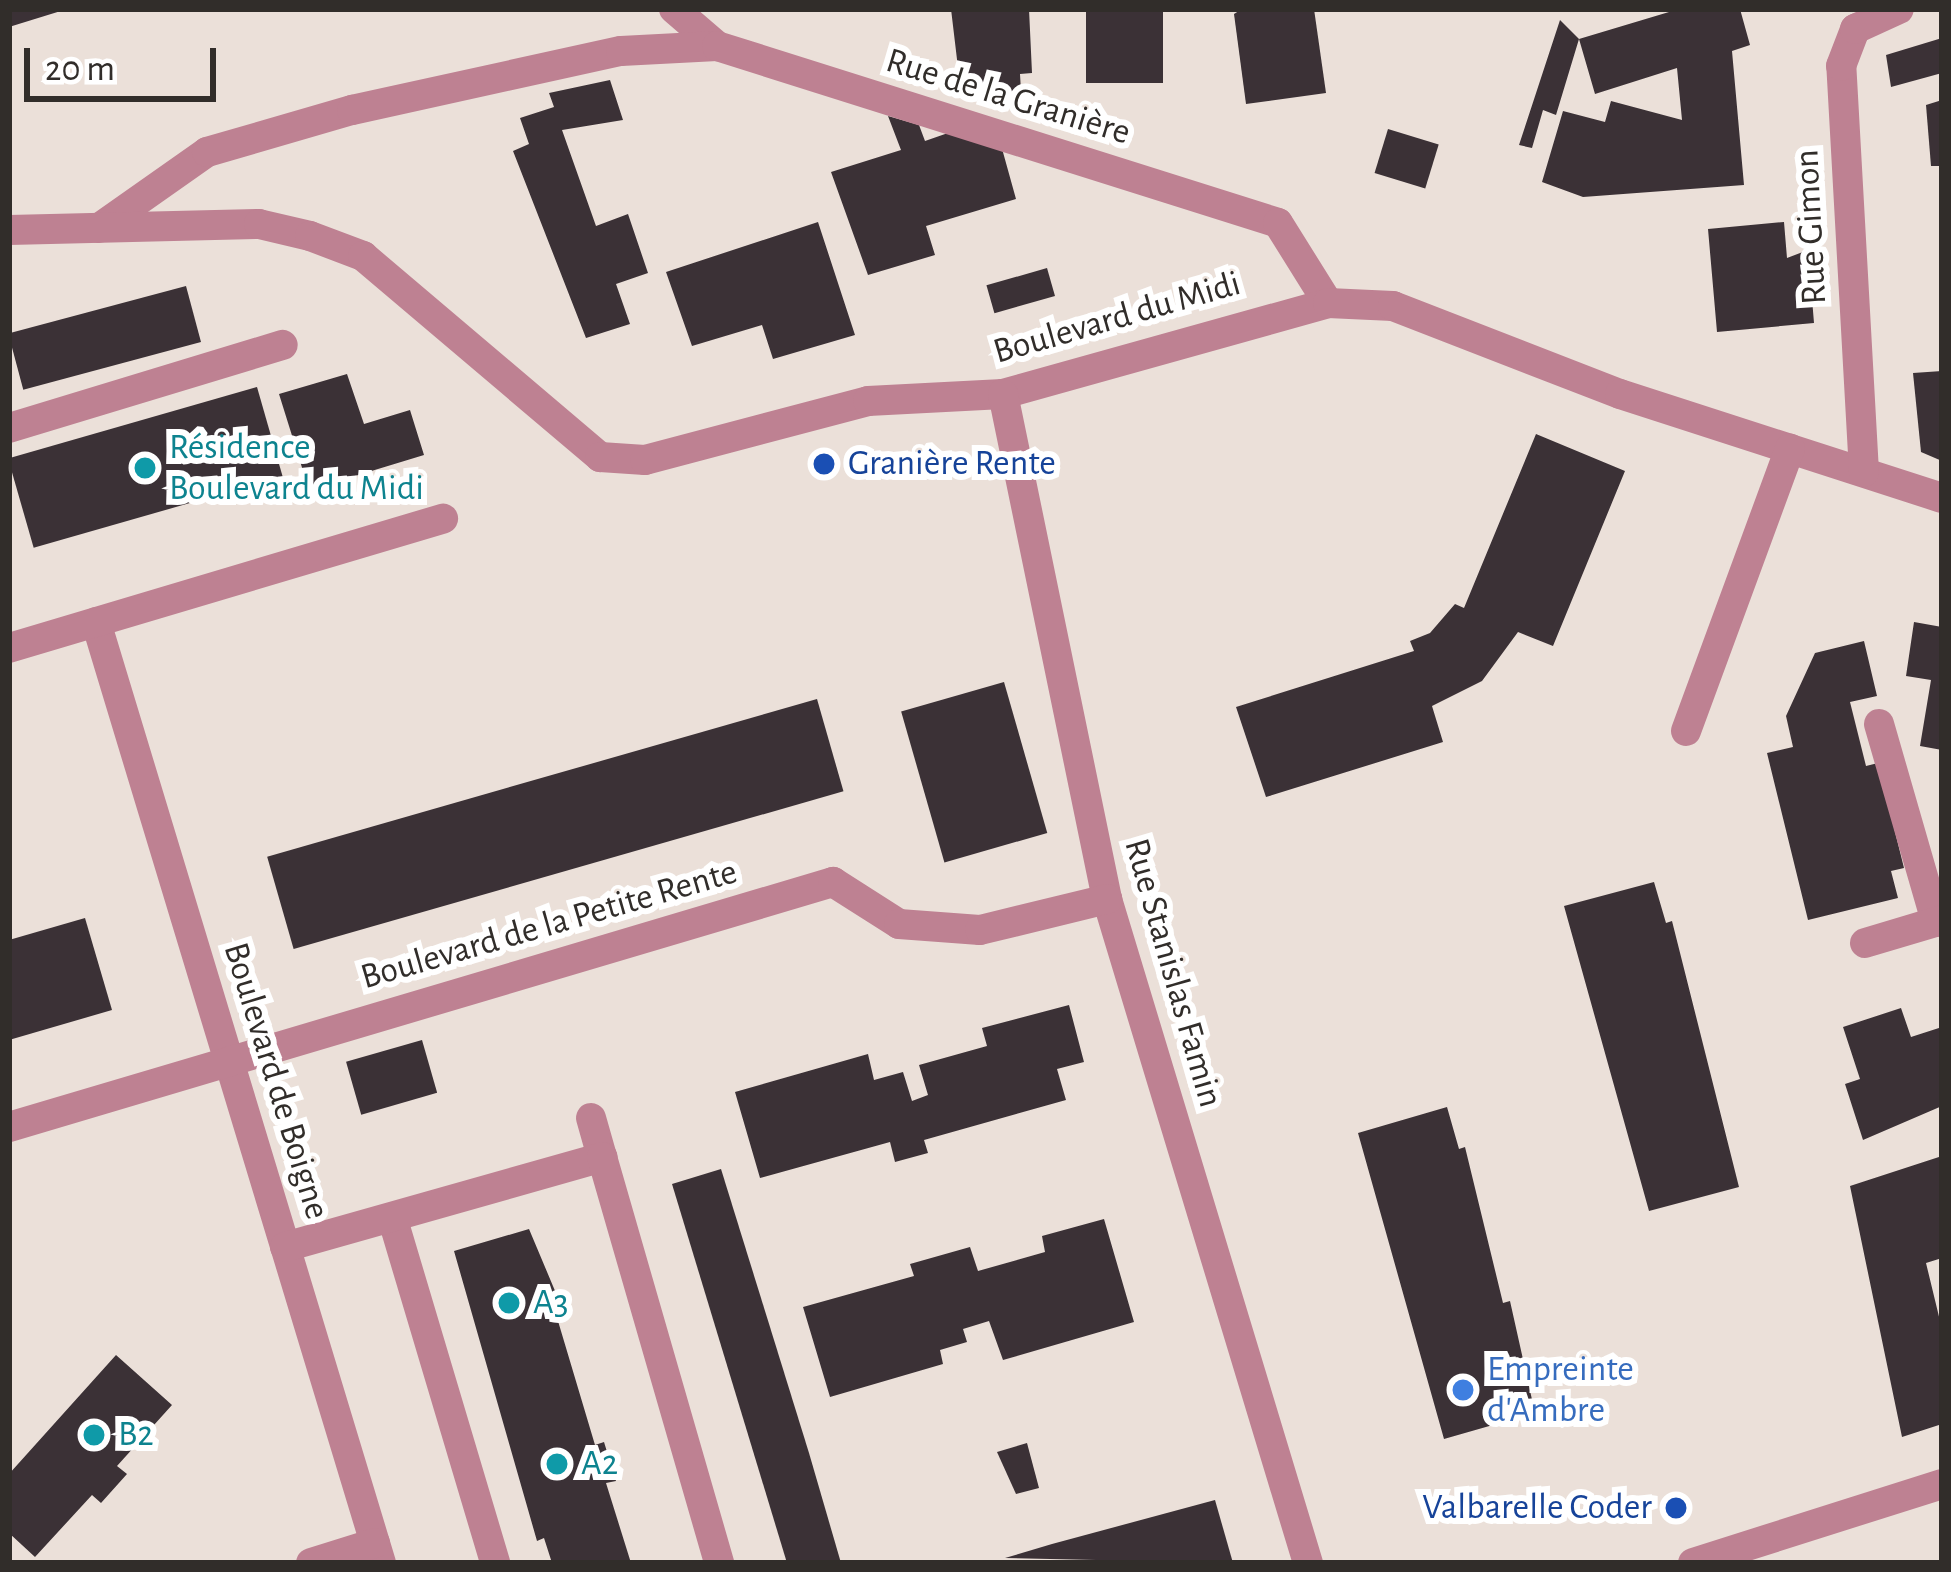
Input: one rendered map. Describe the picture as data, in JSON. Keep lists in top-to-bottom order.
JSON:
{
  "streets": {
    "street": [
      "Rue de la Granière",
      "Rue Gimon",
      "Boulevard du Midi",
      "Boulevard de la Petite Rente",
      "Rue Stanislas Famin",
      "Boulevard de Boigne"
    ]
  },
  "crossings": [
    ["Rue de la Granière", "Boulevard du Midi"],
    ["Boulevard du Midi", "Rue Stanislas Famin"],
    ["Boulevard de la Petite Rente", "Rue Stanislas Famin"],
    ["Boulevard de la Petite Rente", "Boulevard de Boigne"]
  ],
  "places": [
    "Granière Rente",
    "Résidence Boulevard du Midi",
    "A3",
    "Empreinte d'Ambre",
    "B2",
    "A2",
    "Valbarelle Coder"
  ],
  "scale_bar": "20 m"
}
